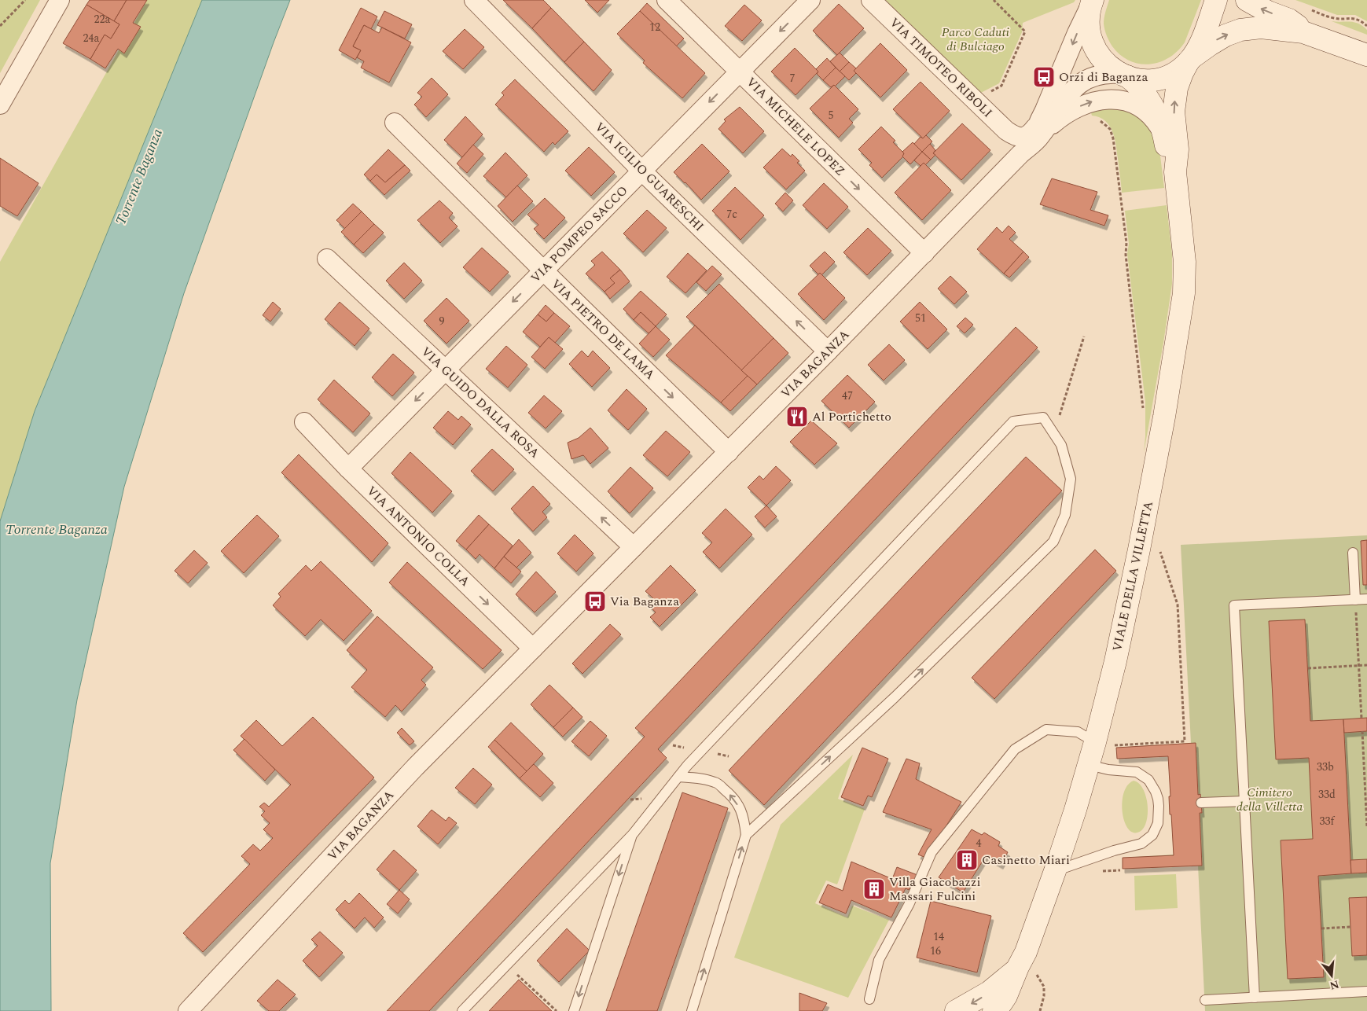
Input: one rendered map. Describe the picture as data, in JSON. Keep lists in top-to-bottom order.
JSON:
{
  "streets": {
    "street": [
      "VIA TIMOTEO RIBOLI",
      "VIA MICHELE LOPEZ",
      "VIA ICILIO GUARESCHI",
      "VIA POMPEO SACCO",
      "VIA PIETRO DE LAMA",
      "VIA BAGANZA",
      "VIA GUIDO DALLA ROSA",
      "VIA ANTONIO COLLA",
      "VIALE DELLA VILLETTA"
    ]
  },
  "crossings": [
    ["VIA TIMOTEO RIBOLI", "VIA BAGANZA"],
    ["VIA MICHELE LOPEZ", "VIA POMPEO SACCO"],
    ["VIA MICHELE LOPEZ", "VIA BAGANZA"],
    ["VIA ICILIO GUARESCHI", "VIA POMPEO SACCO"],
    ["VIA ICILIO GUARESCHI", "VIA BAGANZA"],
    ["VIA POMPEO SACCO", "VIA PIETRO DE LAMA"],
    ["VIA POMPEO SACCO", "VIA GUIDO DALLA ROSA"],
    ["VIA POMPEO SACCO", "VIA ANTONIO COLLA"],
    ["VIA PIETRO DE LAMA", "VIA BAGANZA"],
    ["VIA BAGANZA", "VIA GUIDO DALLA ROSA"],
    ["VIA BAGANZA", "VIA ANTONIO COLLA"],
    ["VIA BAGANZA", "VIALE DELLA VILLETTA"]
  ],
  "one_way": [
    "VIA MICHELE LOPEZ",
    "VIA ICILIO GUARESCHI",
    "VIA POMPEO SACCO",
    "VIA PIETRO DE LAMA",
    "VIA GUIDO DALLA ROSA",
    "VIA ANTONIO COLLA"
  ],
  "water": ["Torrente Baganza"],
  "parks": ["Parco Caduti di Bulciago", "Cimitero della Villetta"],
  "places": {
    "bus stop": ["Orzi di Baganza", "Via Baganza"],
    "restaurant": ["Al Portichetto"],
    "building": ["Casinetto Miari", "Villa Giacobazzi Massari Fulcini"]
  },
  "house_numbers": [
    "22a",
    "12",
    "24a",
    "7",
    "5",
    "7c",
    "51",
    "9",
    "47",
    "33b",
    "33d",
    "33f",
    "4",
    "14",
    "16"
  ],
  "north": "bottom"
}
